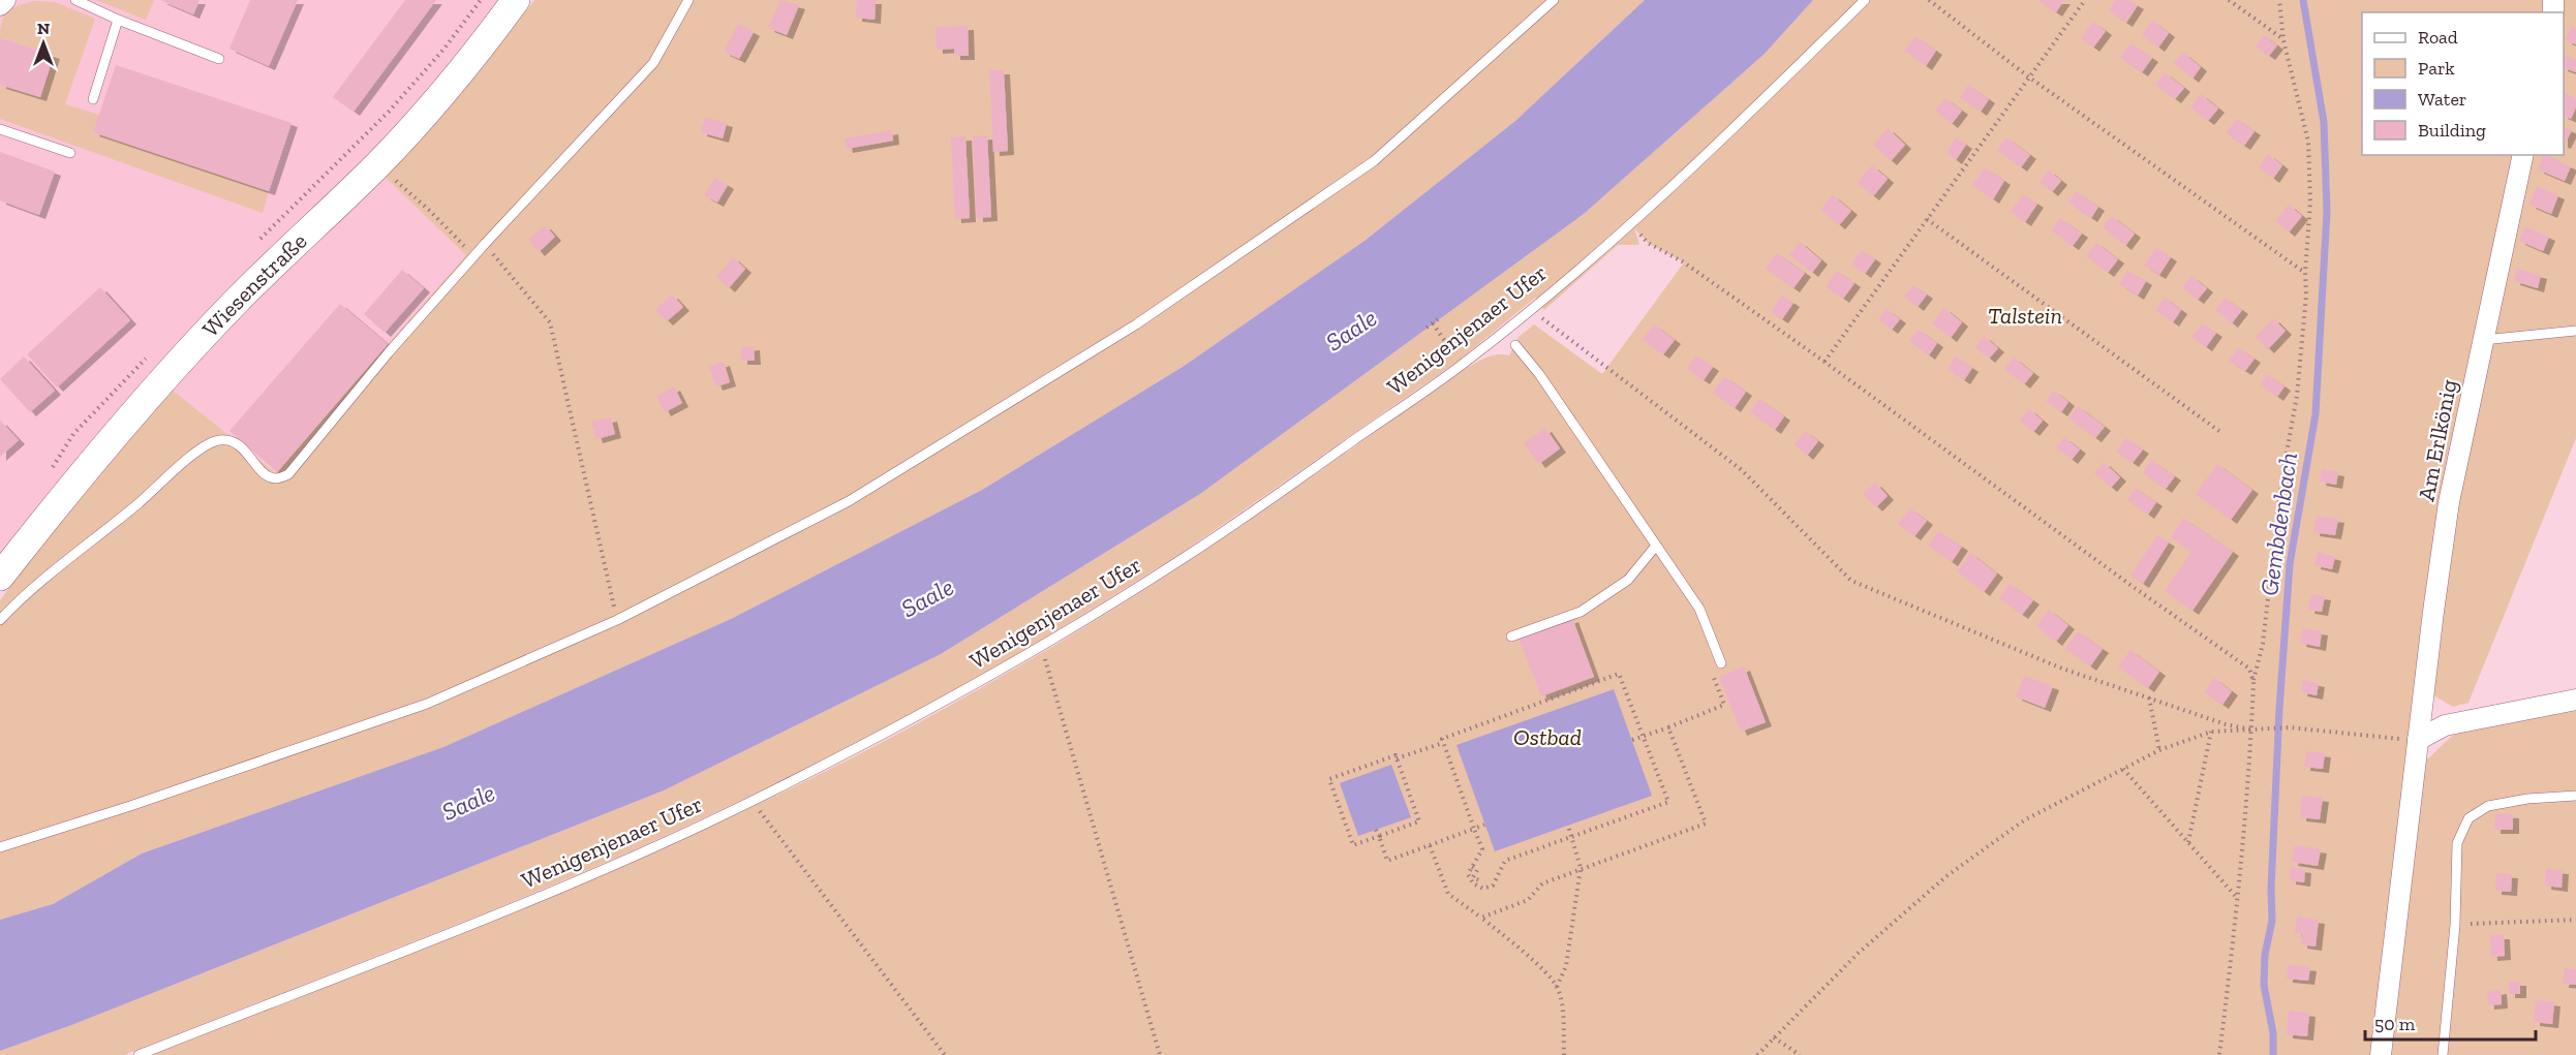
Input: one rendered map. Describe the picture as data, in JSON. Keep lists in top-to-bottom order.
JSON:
{
  "streets": {
    "street": ["Wiesenstraße", "Am Erlkönig"],
    "lane": ["Wenigenjenaer Ufer"]
  },
  "water": ["Saale", "Gembdenbach"],
  "parks": ["Talstein", "Ostbad"],
  "legend": [
    "Road",
    "Park",
    "Water",
    "Building"
  ],
  "scale_bar": "50 m",
  "north": "top"
}
